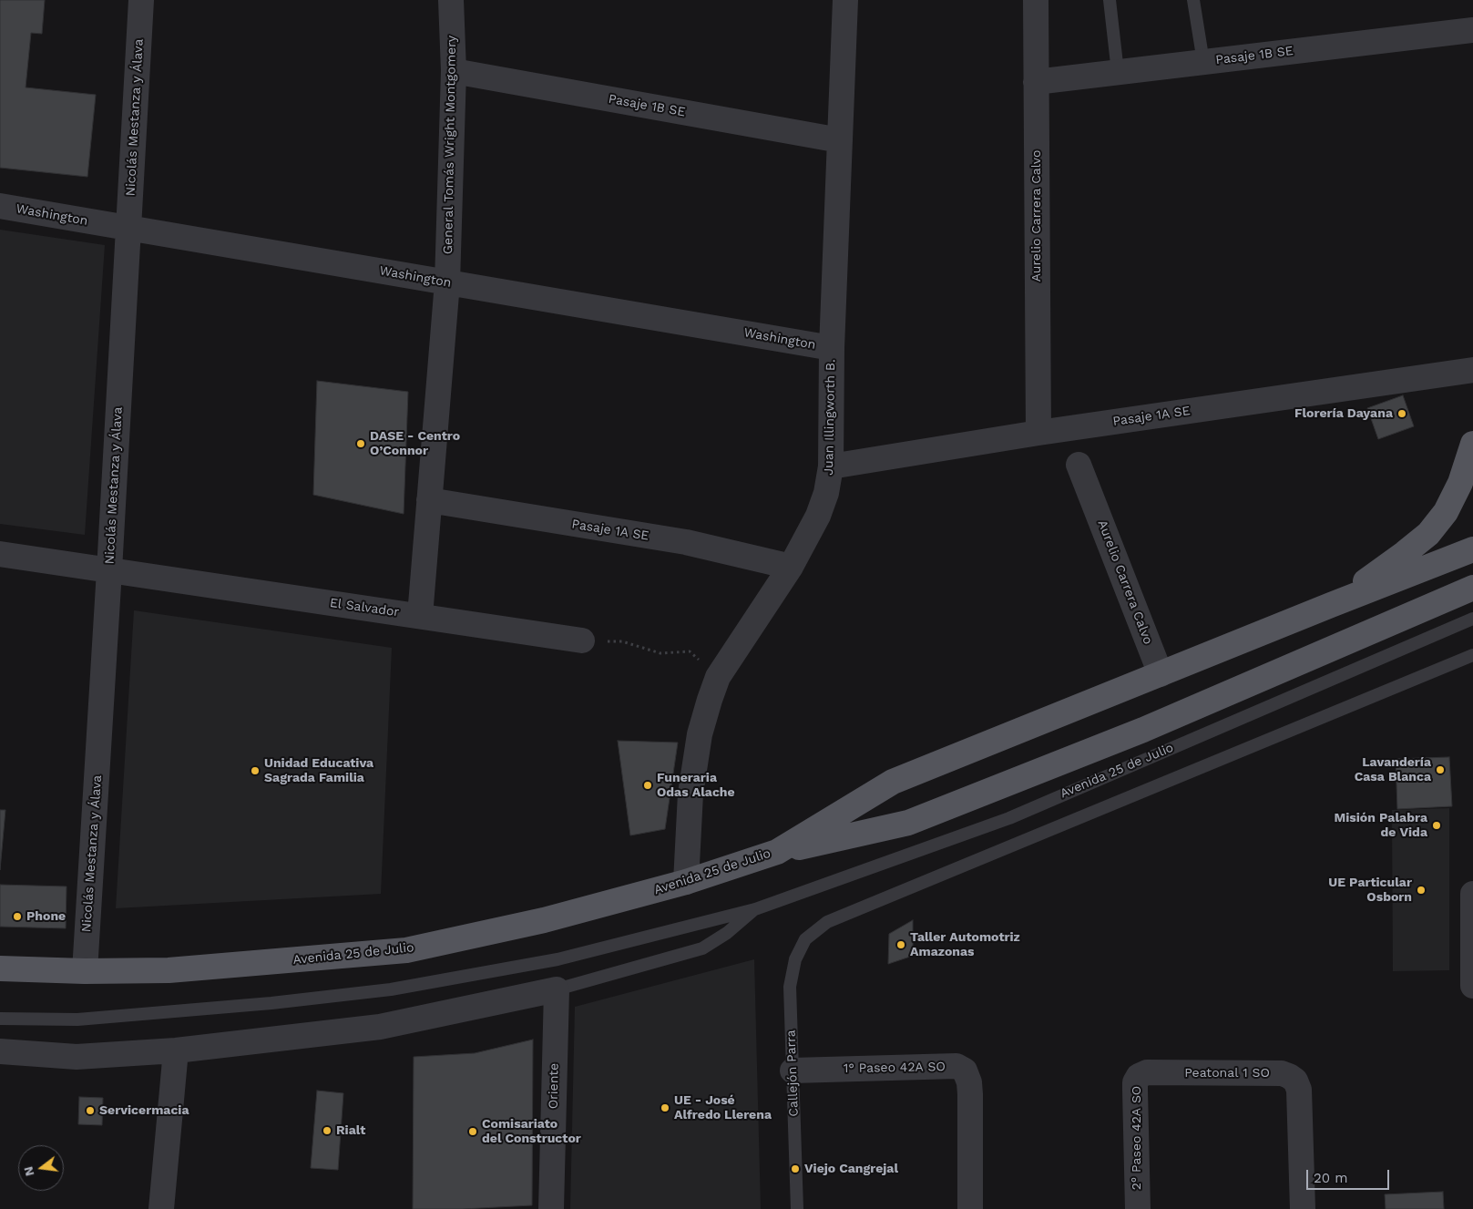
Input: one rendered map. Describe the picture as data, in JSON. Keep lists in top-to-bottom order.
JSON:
{
  "streets": {
    "main road": ["Avenida 25 de Julio"],
    "street": [
      "Pasaje 1B SE",
      "Nicolás Mestanza y Álava",
      "General Tomás Wright Montgomery",
      "Washington",
      "Aurelio Carrera Calvo",
      "Pasaje 1A SE",
      "Juan Illingworth B.",
      "El Salvador",
      "1° Paseo 42A SO",
      "Peatonal 1 SO",
      "Oriente",
      "2° Paseo 42A SO"
    ],
    "lane": ["Callejón Parra"]
  },
  "crossings": [
    ["Pasaje 1B SE", "General Tomás Wright Montgomery"],
    ["Pasaje 1B SE", "Aurelio Carrera Calvo"],
    ["Pasaje 1B SE", "Juan Illingworth B."],
    ["Nicolás Mestanza y Álava", "Washington"],
    ["Nicolás Mestanza y Álava", "El Salvador"],
    ["Nicolás Mestanza y Álava", "Avenida 25 de Julio"],
    ["General Tomás Wright Montgomery", "Washington"],
    ["General Tomás Wright Montgomery", "Pasaje 1A SE"],
    ["General Tomás Wright Montgomery", "El Salvador"],
    ["Washington", "Juan Illingworth B."],
    ["Aurelio Carrera Calvo", "Pasaje 1A SE"],
    ["Aurelio Carrera Calvo", "Avenida 25 de Julio"],
    ["Pasaje 1A SE", "Juan Illingworth B."],
    ["Juan Illingworth B.", "Avenida 25 de Julio"],
    ["Avenida 25 de Julio", "Oriente"],
    ["1° Paseo 42A SO", "Callejón Parra"],
    ["Peatonal 1 SO", "2° Paseo 42A SO"]
  ],
  "places": [
    "Florería Dayana",
    "DASE - Centro O’Connor",
    "Lavandería Casa Blanca",
    "Unidad Educativa Sagrada Familia",
    "Funeraria Odas Alache",
    "Misión Palabra de Vida",
    "UE Particular Osborn",
    "Phone",
    "Taller Automotriz Amazonas",
    "UE - José Alfredo Llerena",
    "Servicermacia",
    "Rialt",
    "Comisariato del Constructor",
    "Viejo Cangrejal"
  ],
  "scale_bar": "20 m",
  "north": "left"
}
